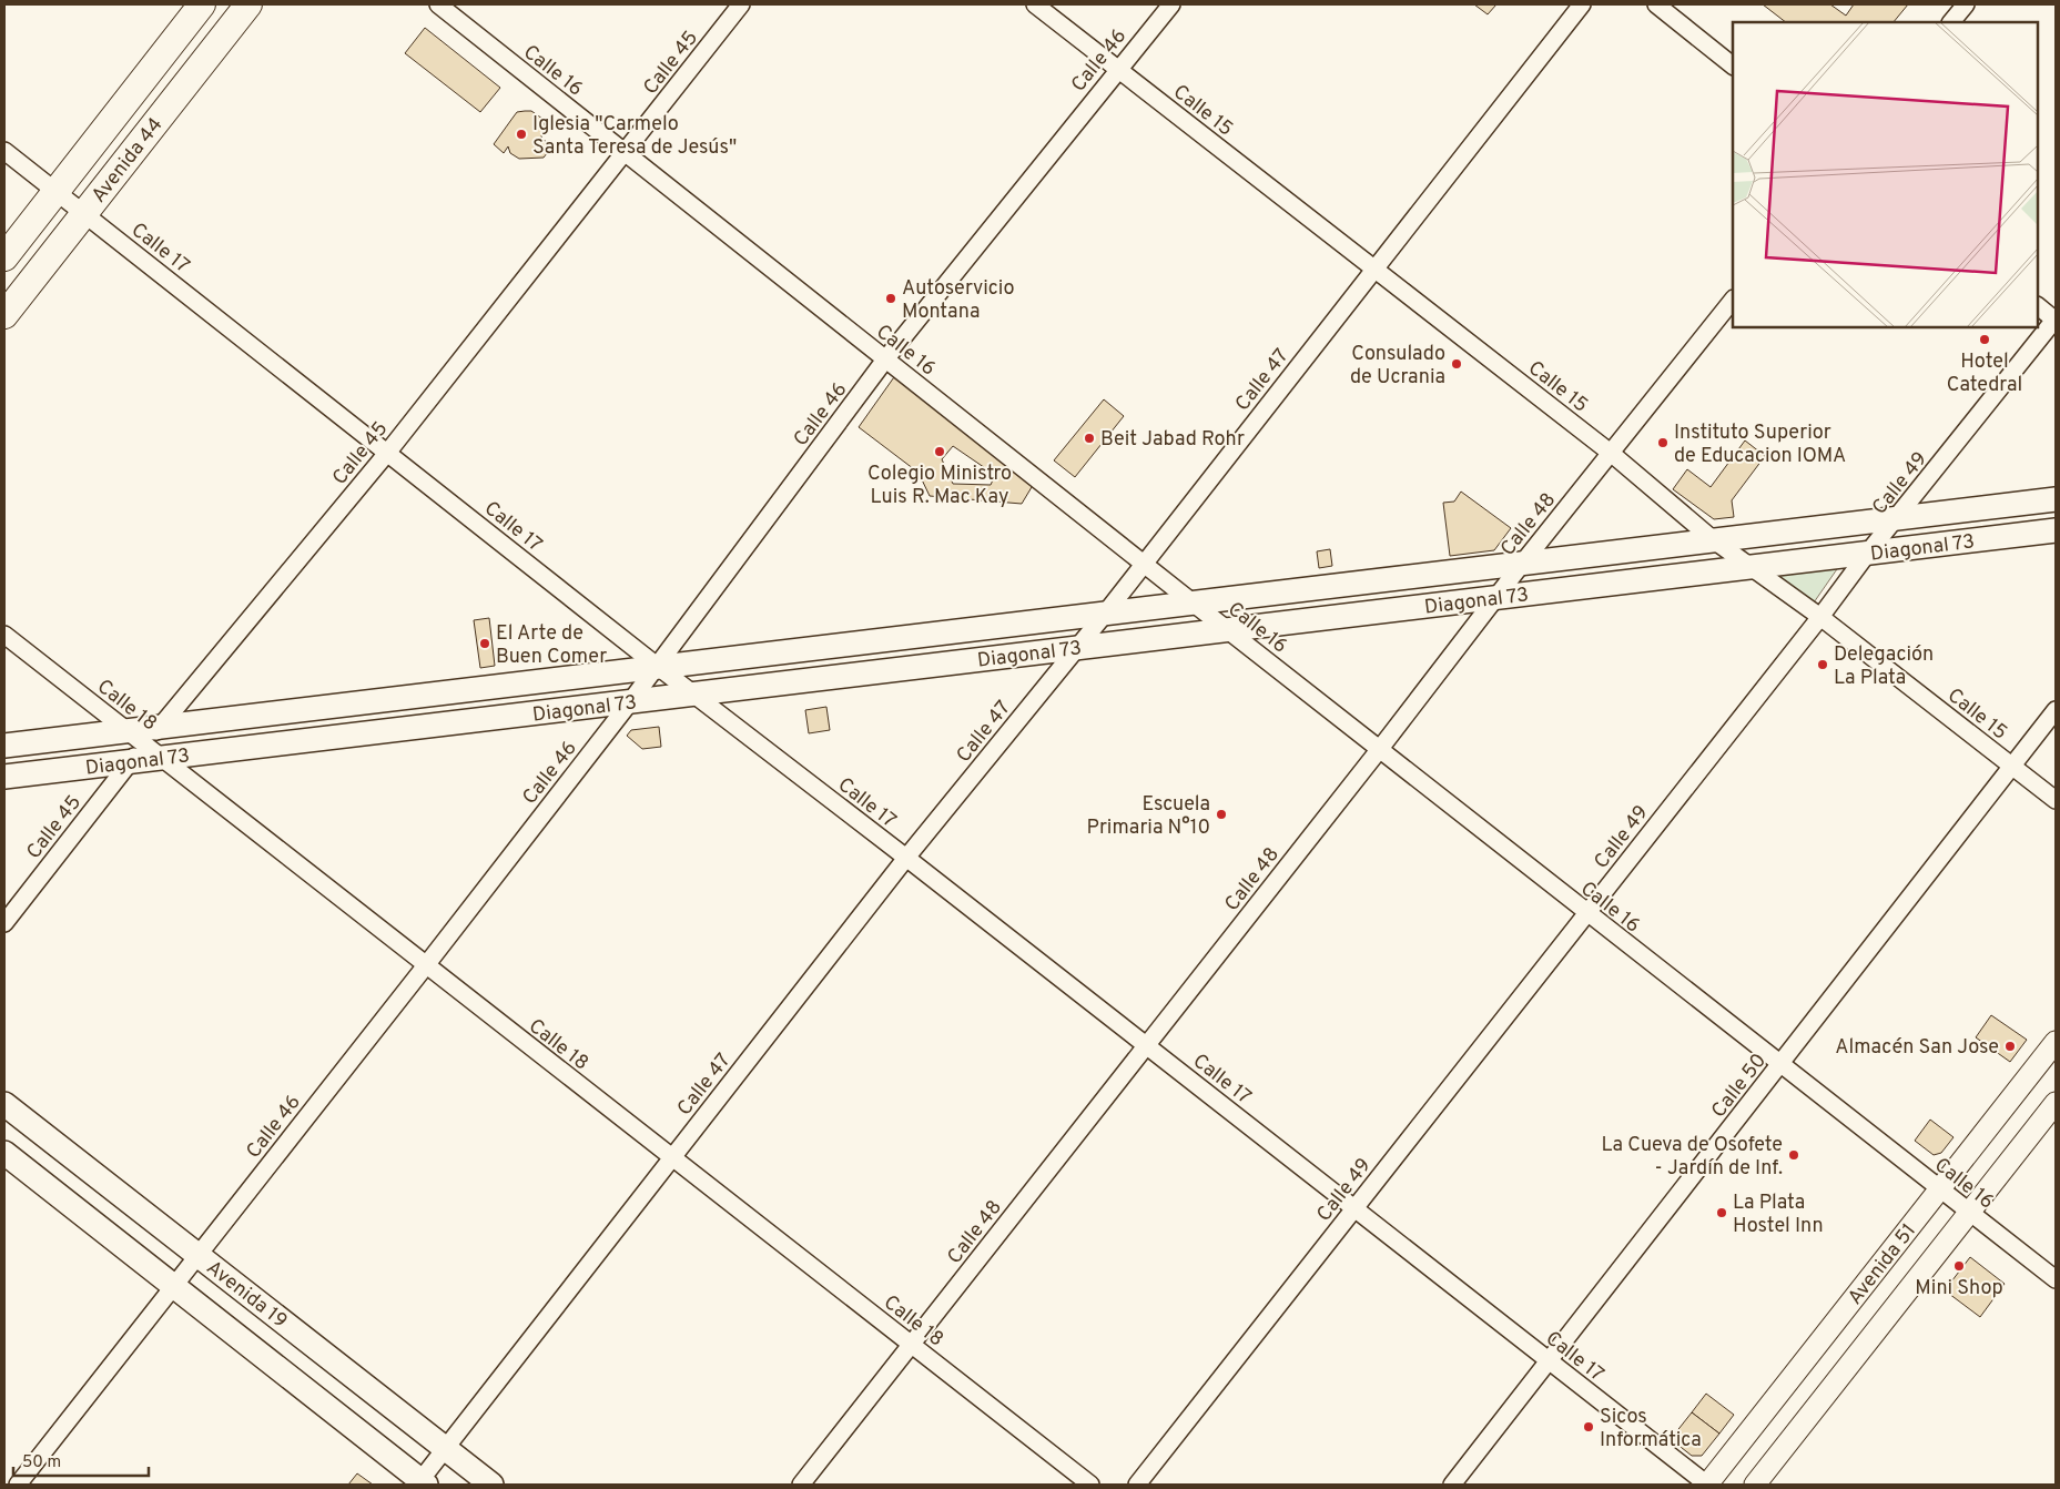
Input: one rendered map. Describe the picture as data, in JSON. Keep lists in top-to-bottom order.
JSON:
{
  "streets": {
    "main road": ["Avenida 44", "Diagonal 73", "Avenida 19"],
    "street": [
      "Calle 46",
      "Calle 45",
      "Calle 16",
      "Calle 15",
      "Calle 17",
      "Calle 47",
      "Calle 49",
      "Calle 48",
      "Calle 18",
      "Calle 50",
      "Avenida 51"
    ]
  },
  "crossings": [
    ["Calle 46", "Calle 16"],
    ["Calle 46", "Calle 15"],
    ["Calle 46", "Calle 17"],
    ["Calle 46", "Diagonal 73"],
    ["Calle 46", "Calle 18"],
    ["Calle 46", "Avenida 19"],
    ["Calle 45", "Calle 16"],
    ["Calle 45", "Calle 17"],
    ["Calle 45", "Diagonal 73"],
    ["Calle 45", "Calle 18"],
    ["Calle 16", "Calle 47"],
    ["Calle 16", "Calle 49"],
    ["Calle 16", "Calle 48"],
    ["Calle 16", "Diagonal 73"],
    ["Calle 16", "Calle 50"],
    ["Calle 16", "Avenida 51"],
    ["Calle 15", "Calle 47"],
    ["Calle 15", "Calle 49"],
    ["Calle 15", "Calle 48"],
    ["Calle 15", "Diagonal 73"],
    ["Calle 15", "Calle 50"],
    ["Avenida 44", "Calle 17"],
    ["Calle 17", "Calle 47"],
    ["Calle 17", "Calle 49"],
    ["Calle 17", "Calle 48"],
    ["Calle 17", "Diagonal 73"],
    ["Calle 17", "Calle 50"],
    ["Calle 17", "Avenida 51"],
    ["Calle 47", "Diagonal 73"],
    ["Calle 47", "Calle 18"],
    ["Calle 47", "Avenida 19"],
    ["Calle 49", "Diagonal 73"],
    ["Calle 48", "Diagonal 73"],
    ["Calle 48", "Calle 18"],
    ["Diagonal 73", "Calle 18"]
  ],
  "places": [
    "Iglesia \"Carmelo Santa Teresa de Jesús\"",
    "Autoservicio Montana",
    "Hotel Catedral",
    "Consulado de Ucrania",
    "Beit Jabad Rohr",
    "Instituto Superior de Educacion IOMA",
    "Colegio Ministro Luis R. Mac Kay",
    "El Arte de Buen Comer",
    "Delegación La Plata",
    "Escuela Primaria N°10",
    "Almacén San Jose",
    "La Cueva de Osofete - Jardín de Inf.",
    "La Plata Hostel Inn",
    "Mini Shop",
    "Sicos Informática"
  ],
  "scale_bar": "50 m"
}
